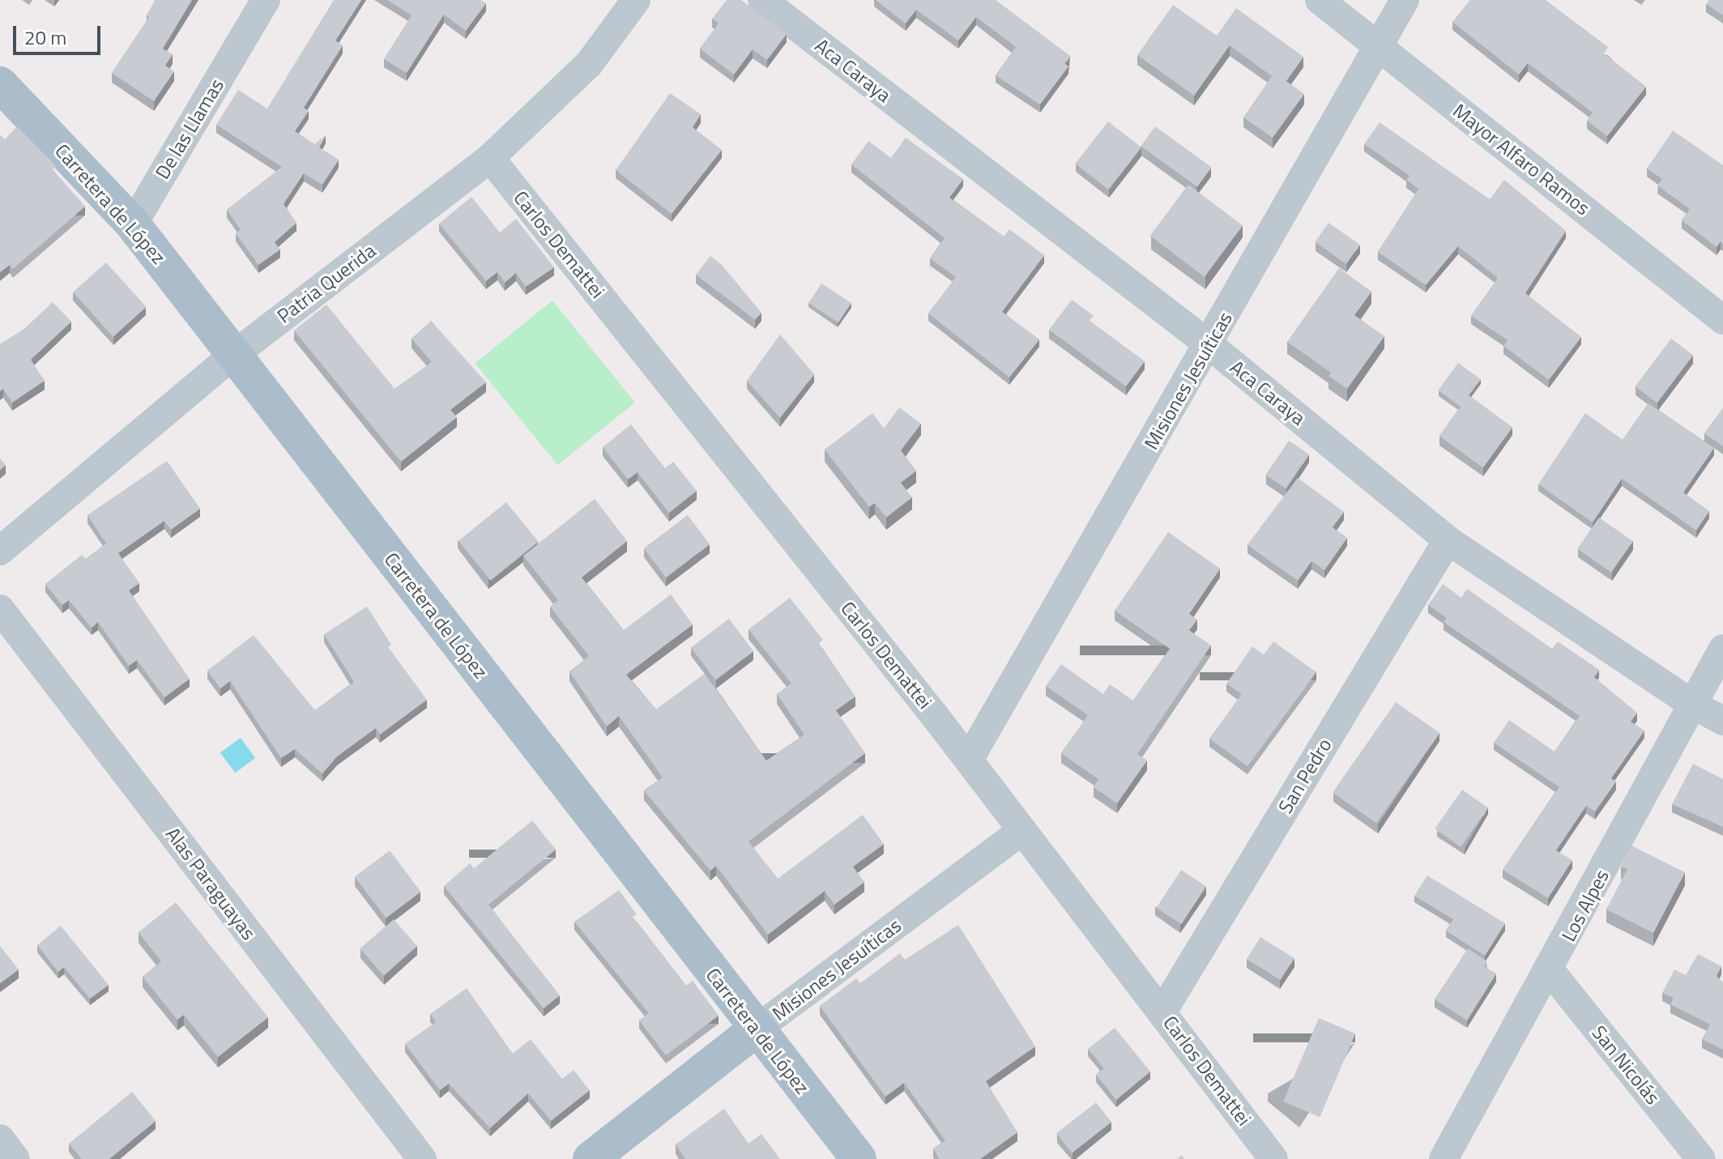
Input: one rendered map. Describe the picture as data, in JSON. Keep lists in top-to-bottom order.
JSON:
{
  "streets": {
    "main road": ["Carretera de López", "Misiones Jesuíticas"],
    "street": [
      "Aca Caraya",
      "De las Llamas",
      "Mayor Alfaro Ramos",
      "Carlos Demattei",
      "Patria Querida",
      "San Pedro",
      "Alas Paraguayas",
      "Los Alpes",
      "San Nicolás"
    ]
  },
  "crossings": [
    ["Aca Caraya", "Misiones Jesuíticas"],
    ["Aca Caraya", "San Pedro"],
    ["Aca Caraya", "Los Alpes"],
    ["De las Llamas", "Carretera de López"],
    ["Mayor Alfaro Ramos", "Misiones Jesuíticas"],
    ["Carretera de López", "Patria Querida"],
    ["Carretera de López", "Misiones Jesuíticas"],
    ["Carlos Demattei", "Patria Querida"],
    ["Carlos Demattei", "Misiones Jesuíticas"],
    ["Carlos Demattei", "San Pedro"],
    ["Los Alpes", "San Nicolás"]
  ],
  "scale_bar": "20 m"
}
